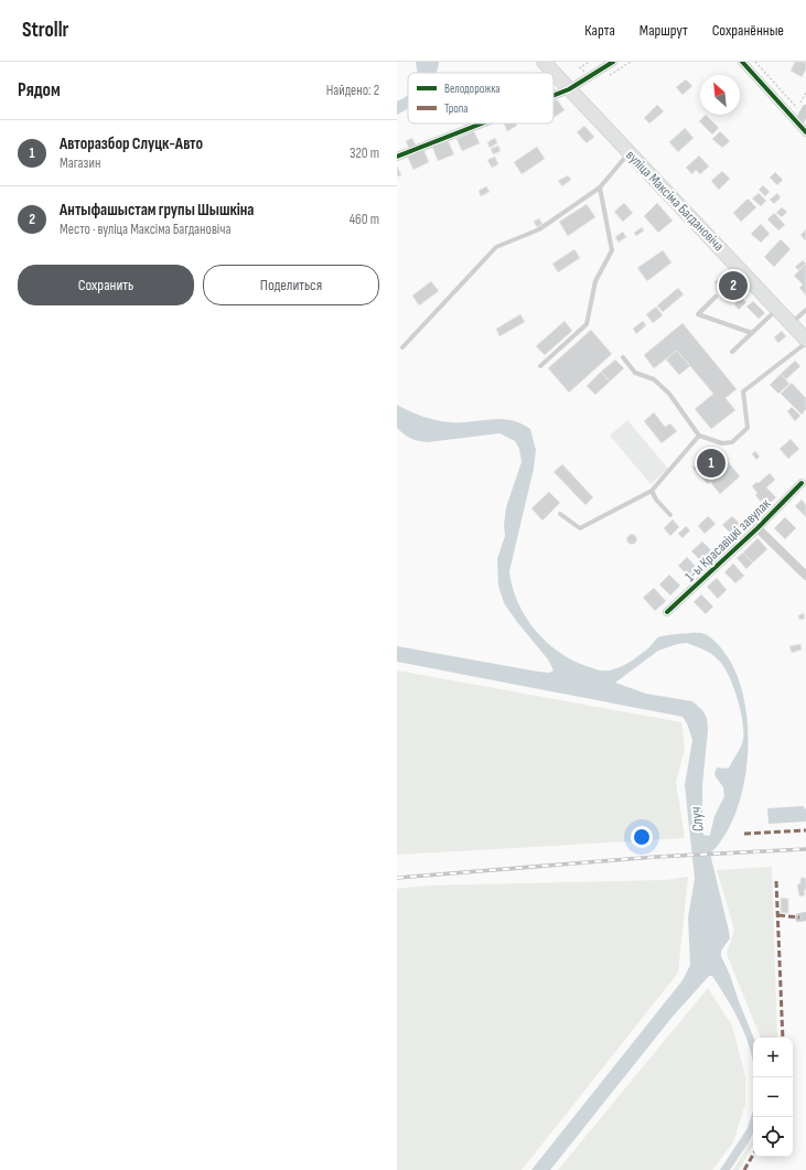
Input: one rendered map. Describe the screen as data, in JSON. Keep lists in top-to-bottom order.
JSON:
{
  "streets": {
    "main road": ["вуліца Максіма Багдановіча"],
    "street": ["1-ы Красавіцкі завулак"]
  },
  "water": ["Случ"],
  "legend": ["Велодорожка", "Тропа"],
  "north": "top left",
  "page": {
    "header": "Strollr",
    "nav": ["Карта", "Маршрут", "Сохранённые"],
    "heading": ["Рядом", "Найдено: 2"],
    "list": [
      {
        "mark": "1",
        "name": "Авторазбор Слуцк-Авто",
        "note": "Магазин",
        "value": "320 m"
      },
      {
        "mark": "2",
        "name": "Антыфашыстам групы Шышкіна",
        "note": "Место · вуліца Максіма Багдановіча",
        "value": "460 m"
      }
    ],
    "buttons": ["Сохранить", "Поделиться"],
    "pins": ["2", "1"],
    "map_buttons": ["+", "−"]
  }
}
